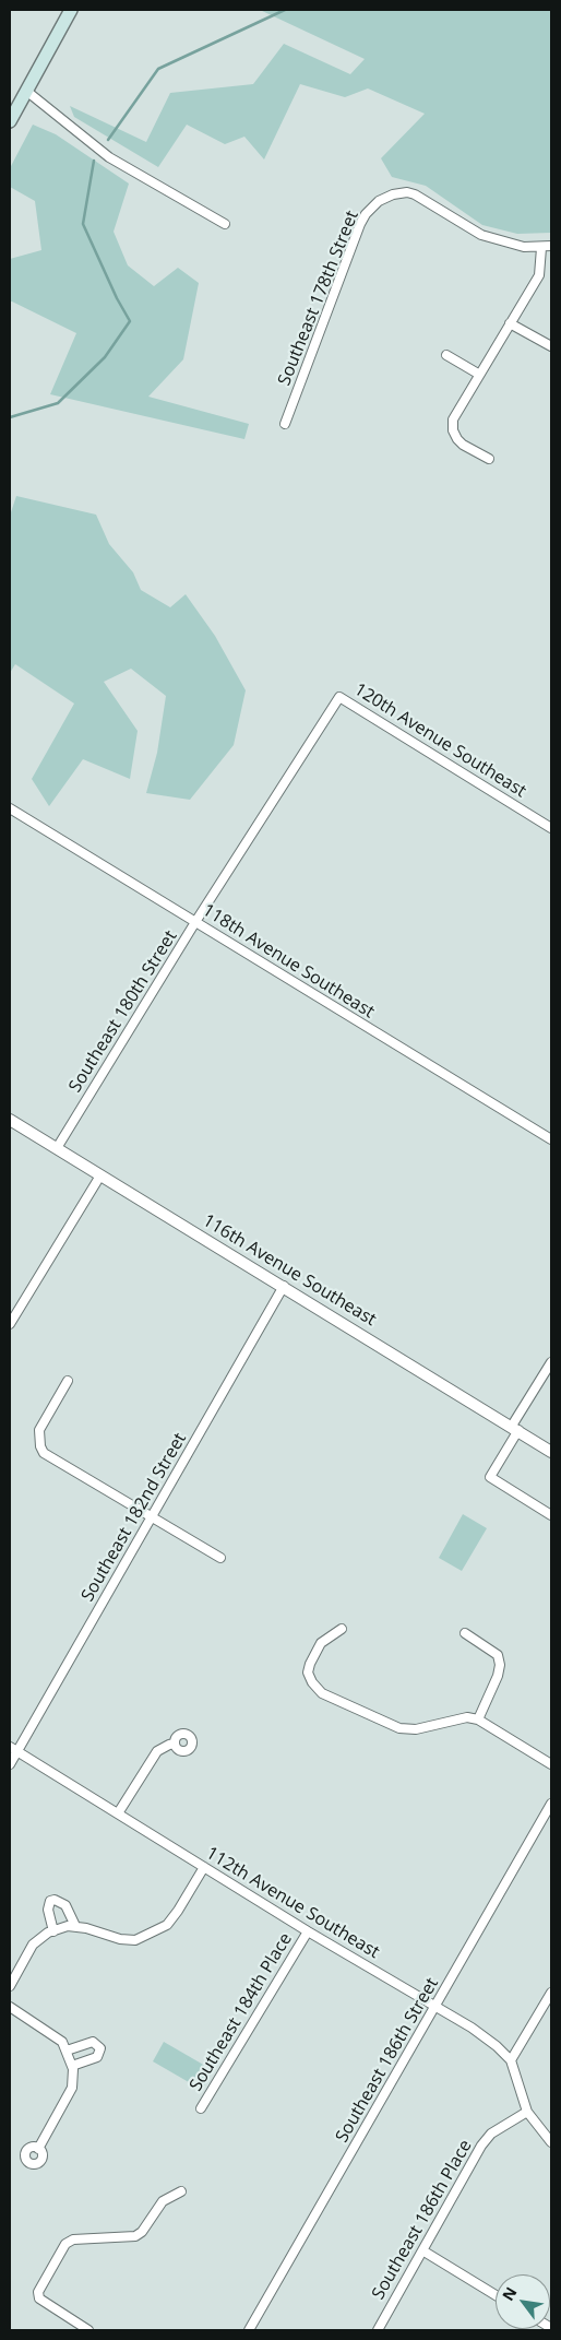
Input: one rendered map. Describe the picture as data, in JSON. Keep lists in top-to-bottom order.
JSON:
{
  "streets": {
    "street": [
      "Southeast 178th Street",
      "120th Avenue Southeast",
      "118th Avenue Southeast",
      "Southeast 180th Street",
      "116th Avenue Southeast",
      "Southeast 182nd Street",
      "112th Avenue Southeast",
      "Southeast 184th Place",
      "Southeast 186th Street",
      "Southeast 186th Place"
    ]
  },
  "crossings": [
    ["120th Avenue Southeast", "Southeast 180th Street"],
    ["118th Avenue Southeast", "Southeast 180th Street"],
    ["Southeast 180th Street", "116th Avenue Southeast"],
    ["116th Avenue Southeast", "Southeast 182nd Street"],
    ["Southeast 182nd Street", "112th Avenue Southeast"],
    ["112th Avenue Southeast", "Southeast 184th Place"],
    ["112th Avenue Southeast", "Southeast 186th Street"],
    ["112th Avenue Southeast", "Southeast 186th Place"]
  ],
  "north": "top left"
}
